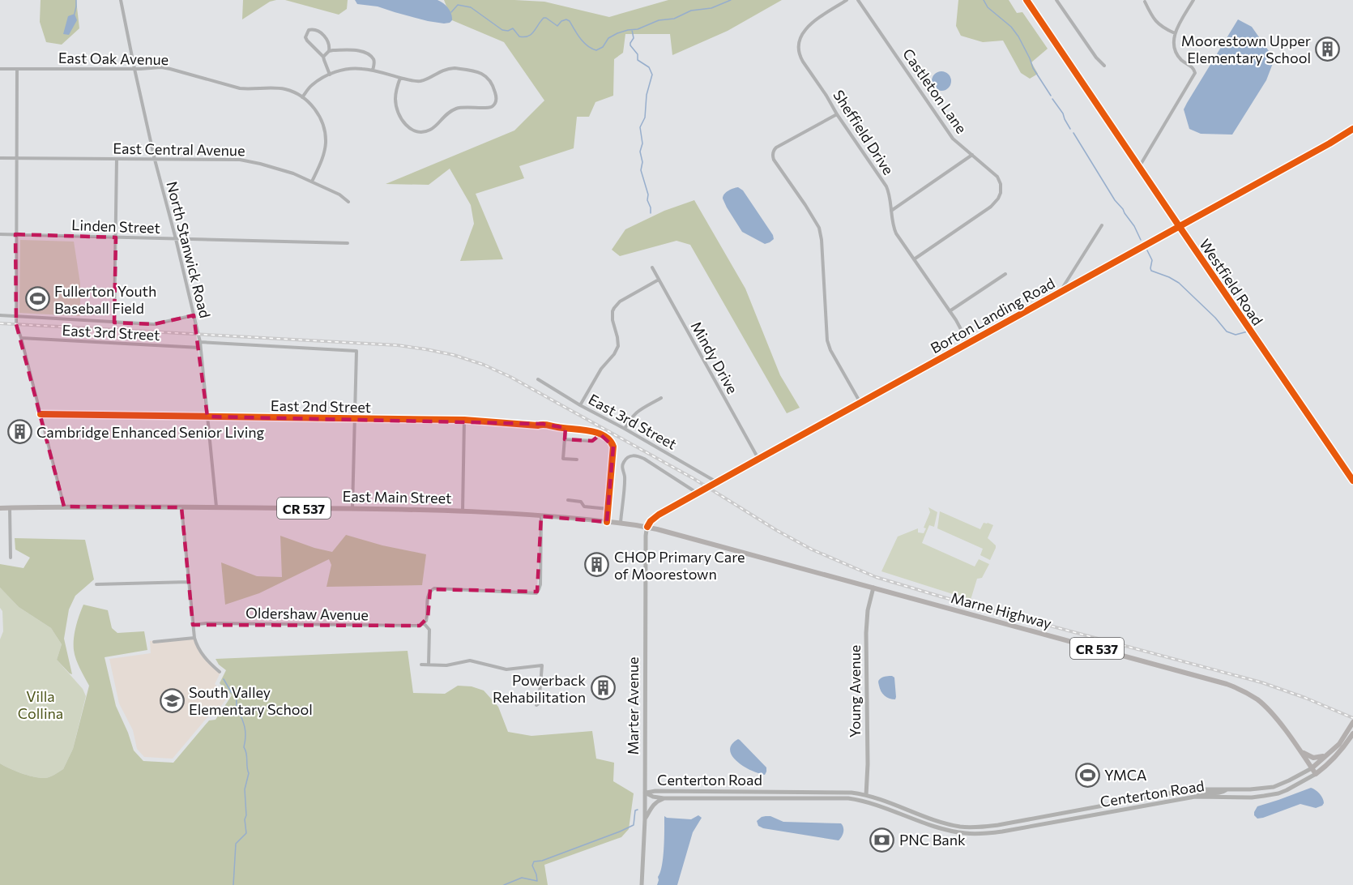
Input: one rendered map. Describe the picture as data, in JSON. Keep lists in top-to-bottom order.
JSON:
{
  "streets": {
    "main road": [
      "Westfield Road",
      "Borton Landing Road",
      "East Main Street",
      "CR 537",
      "Marne Highway",
      "Young Avenue",
      "Marter Avenue",
      "Centerton Road"
    ],
    "street": [
      "East Oak Avenue",
      "Castleton Lane",
      "Sheffield Drive",
      "East Central Avenue",
      "Linden Street",
      "North Stanwick Road",
      "East 3rd Street",
      "Mindy Drive",
      "East 2nd Street",
      "Oldershaw Avenue"
    ]
  },
  "crossings": [
    ["East Oak Avenue", "East Central Avenue"],
    ["East Oak Avenue", "North Stanwick Road"],
    ["Castleton Lane", "Sheffield Drive"],
    ["Sheffield Drive", "Borton Landing Road"],
    ["East Central Avenue", "North Stanwick Road"],
    ["Linden Street", "North Stanwick Road"],
    ["North Stanwick Road", "East 3rd Street"],
    ["North Stanwick Road", "East 2nd Street"],
    ["North Stanwick Road", "East Main Street"],
    ["Westfield Road", "Borton Landing Road"],
    ["Borton Landing Road", "East 3rd Street"],
    ["Borton Landing Road", "Mindy Drive"],
    ["Borton Landing Road", "East Main Street"],
    ["Borton Landing Road", "Marne Highway"],
    ["Borton Landing Road", "Marter Avenue"],
    ["East Main Street", "Marne Highway"],
    ["East Main Street", "Marter Avenue"],
    ["Marne Highway", "Young Avenue"],
    ["Marne Highway", "Marter Avenue"],
    ["Marne Highway", "Centerton Road"],
    ["Young Avenue", "Centerton Road"],
    ["Marter Avenue", "Centerton Road"]
  ],
  "parks": ["Villa Collina"],
  "places": {
    "building": [
      "Moorestown Upper Elementary School",
      "Cambridge Enhanced Senior Living",
      "CHOP Primary Care of Moorestown",
      "Powerback Rehabilitation"
    ],
    "sports": ["Fullerton Youth Baseball Field", "YMCA"],
    "school or university": ["South Valley Elementary School"],
    "bank": ["PNC Bank"]
  }
}
